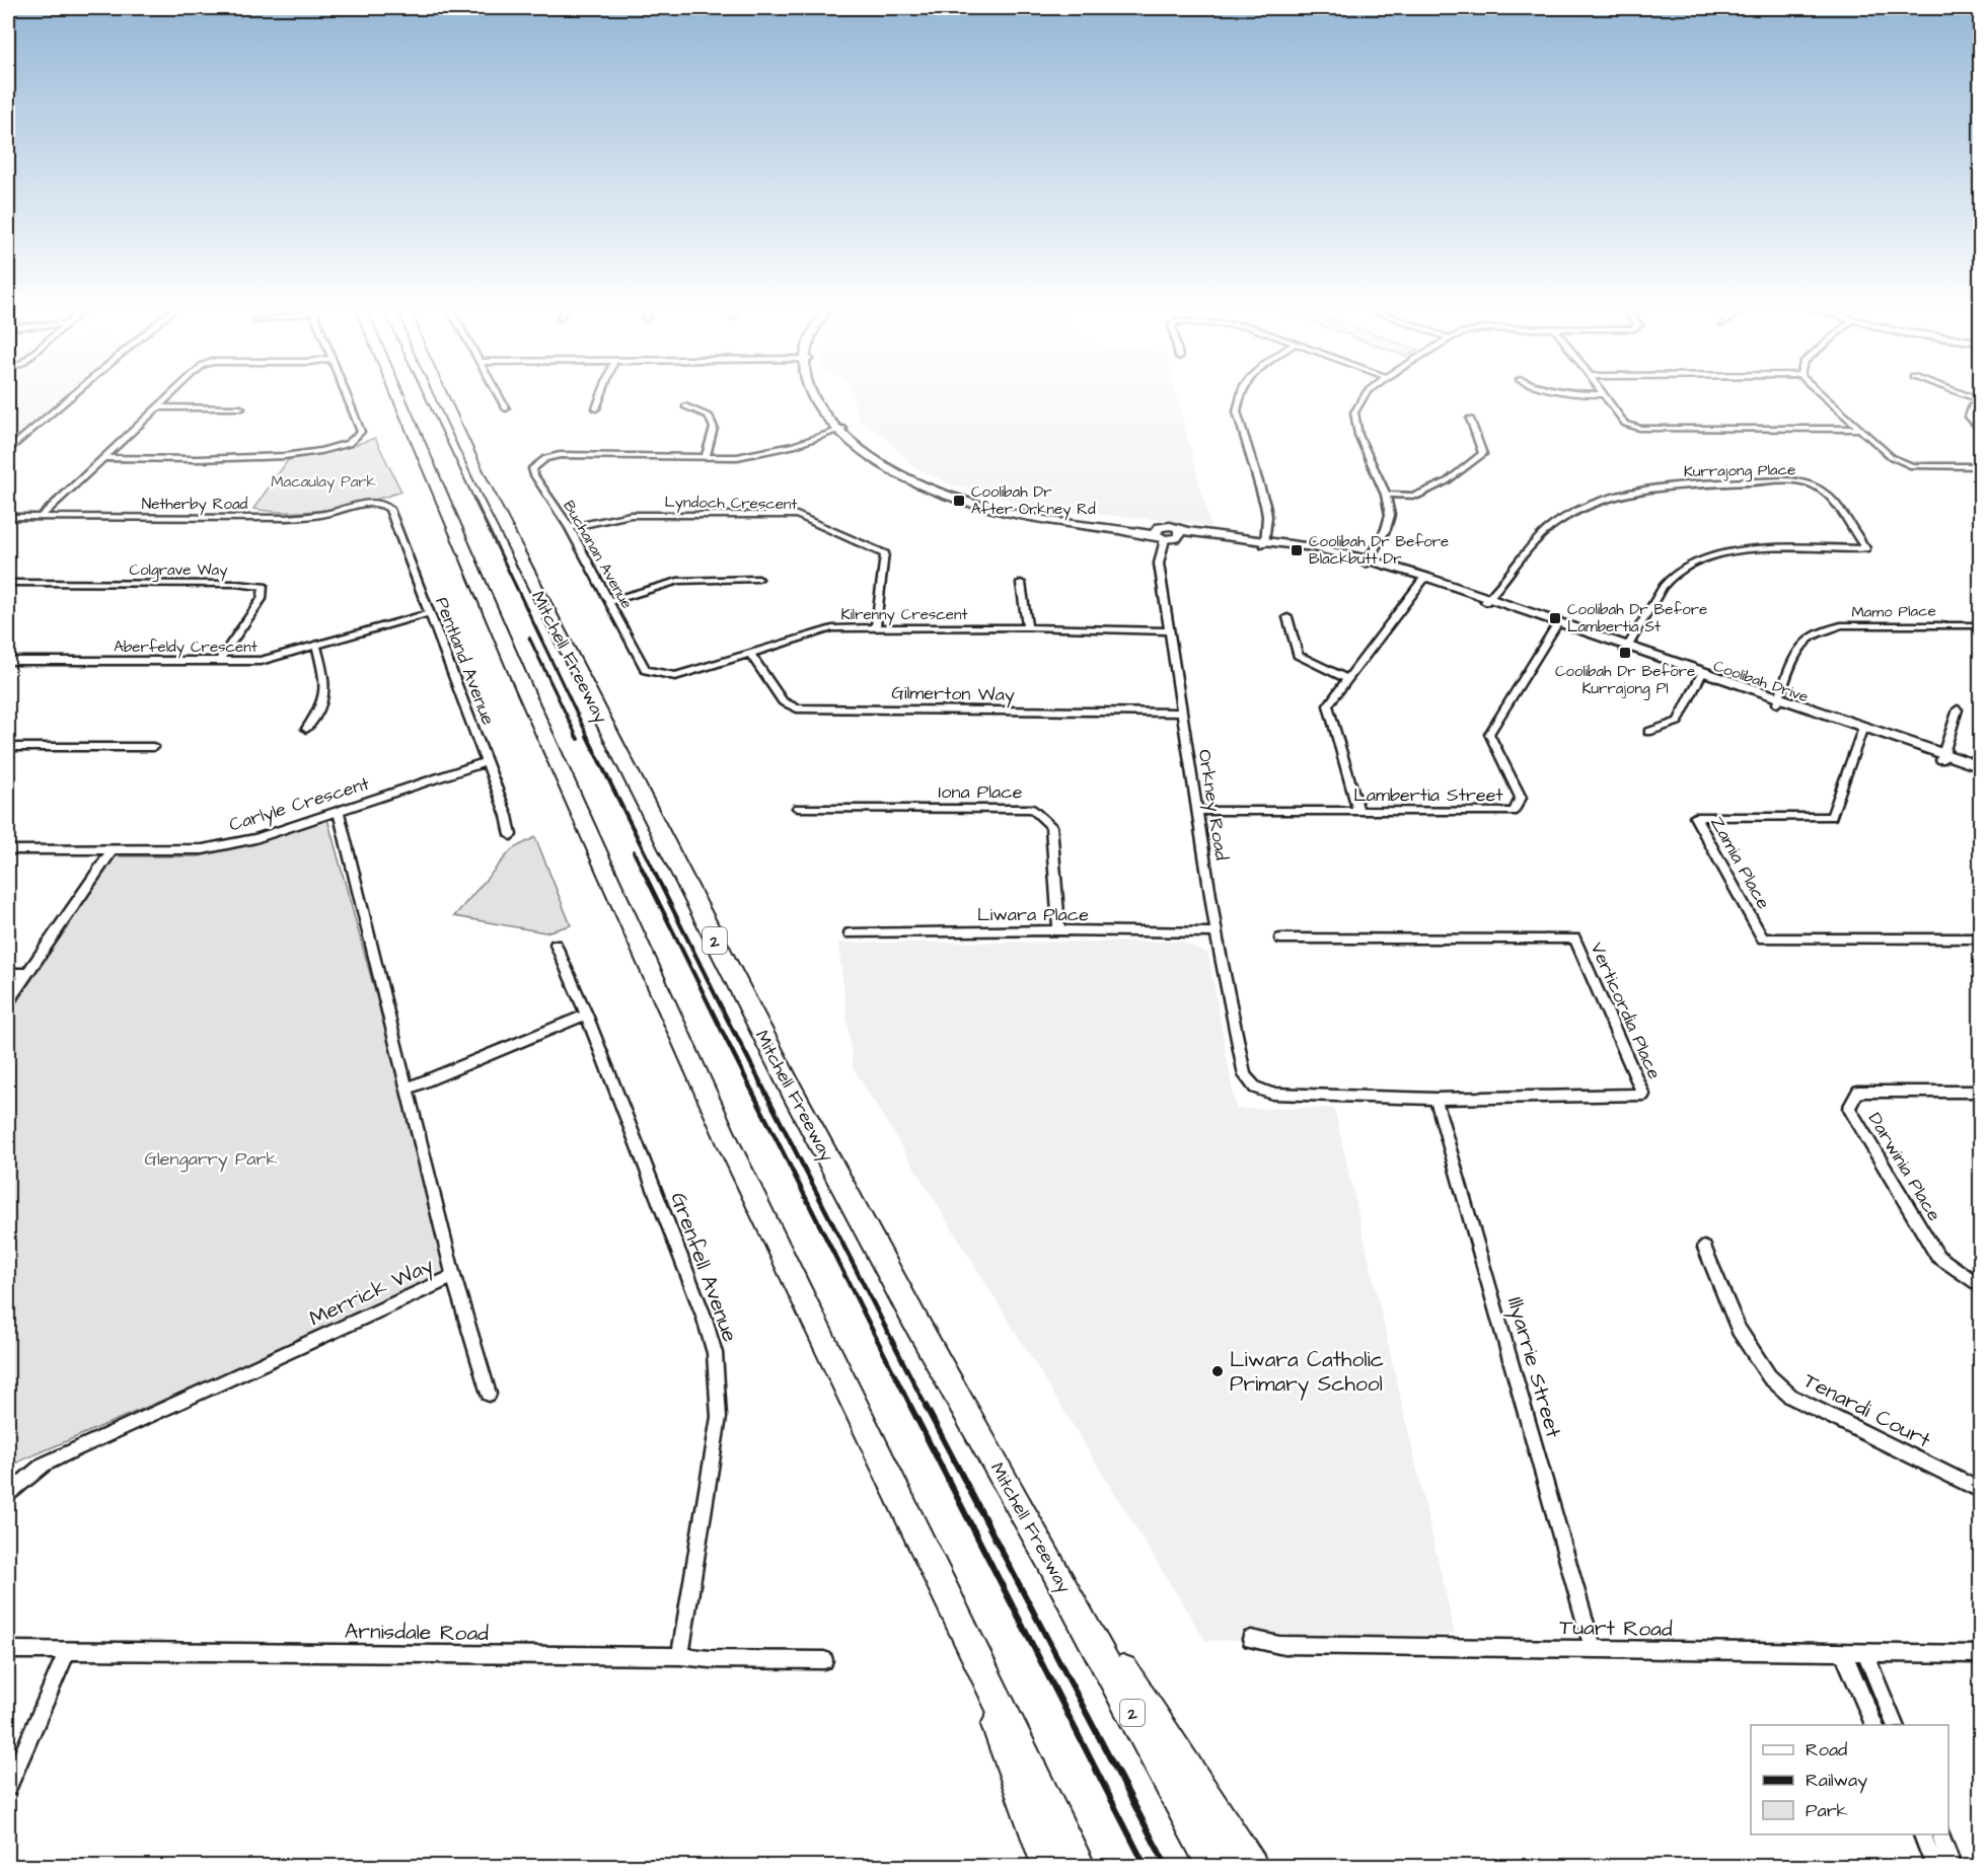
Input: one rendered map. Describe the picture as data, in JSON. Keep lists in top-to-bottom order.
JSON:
{
  "streets": {
    "highway": ["Mitchell Freeway", "2"],
    "main road": ["Coolibah Drive"],
    "street": [
      "Kurrajong Place",
      "Lyndoch Crescent",
      "Netherby Road",
      "Buchanan Avenue",
      "Colgrave Way",
      "Mamo Place",
      "Kilrenny Crescent",
      "Aberfeldy Crescent",
      "Pentland Avenue",
      "Gilmerton Way",
      "Iona Place",
      "Lambertia Street",
      "Carlyle Crescent",
      "Orkney Road",
      "Zamia Place",
      "Liwara Place",
      "Verticordia Place",
      "Darwinia Place",
      "Grenfell Avenue",
      "Merrick Way",
      "Illyarrie Street",
      "Tenardi Court",
      "Tuart Road",
      "Arnisdale Road"
    ]
  },
  "crossings": [
    ["Kurrajong Place", "Coolibah Drive"],
    ["Lyndoch Crescent", "Buchanan Avenue"],
    ["Lyndoch Crescent", "Kilrenny Crescent"],
    ["Netherby Road", "Pentland Avenue"],
    ["Buchanan Avenue", "Kilrenny Crescent"],
    ["Colgrave Way", "Aberfeldy Crescent"],
    ["Mamo Place", "Coolibah Drive"],
    ["Kilrenny Crescent", "Gilmerton Way"],
    ["Kilrenny Crescent", "Orkney Road"],
    ["Aberfeldy Crescent", "Pentland Avenue"],
    ["Pentland Avenue", "Carlyle Crescent"],
    ["Coolibah Drive", "Lambertia Street"],
    ["Coolibah Drive", "Orkney Road"],
    ["Coolibah Drive", "Zamia Place"],
    ["Gilmerton Way", "Orkney Road"],
    ["Iona Place", "Liwara Place"],
    ["Lambertia Street", "Orkney Road"],
    ["Carlyle Crescent", "Merrick Way"],
    ["Orkney Road", "Liwara Place"],
    ["Orkney Road", "Verticordia Place"],
    ["Verticordia Place", "Illyarrie Street"],
    ["Grenfell Avenue", "Arnisdale Road"],
    ["Illyarrie Street", "Tuart Road"]
  ],
  "parks": ["Macaulay Park", "Glengarry Park"],
  "places": {
    "transit": [
      "Coolibah Dr After Orkney Rd",
      "Coolibah Dr Before Blackbutt Dr",
      "Coolibah Dr Before Lambertia St",
      "Coolibah Dr Before Kurrajong Pl"
    ],
    "other": ["Liwara Catholic Primary School"]
  },
  "legend": ["Road", "Railway", "Park"]
}
